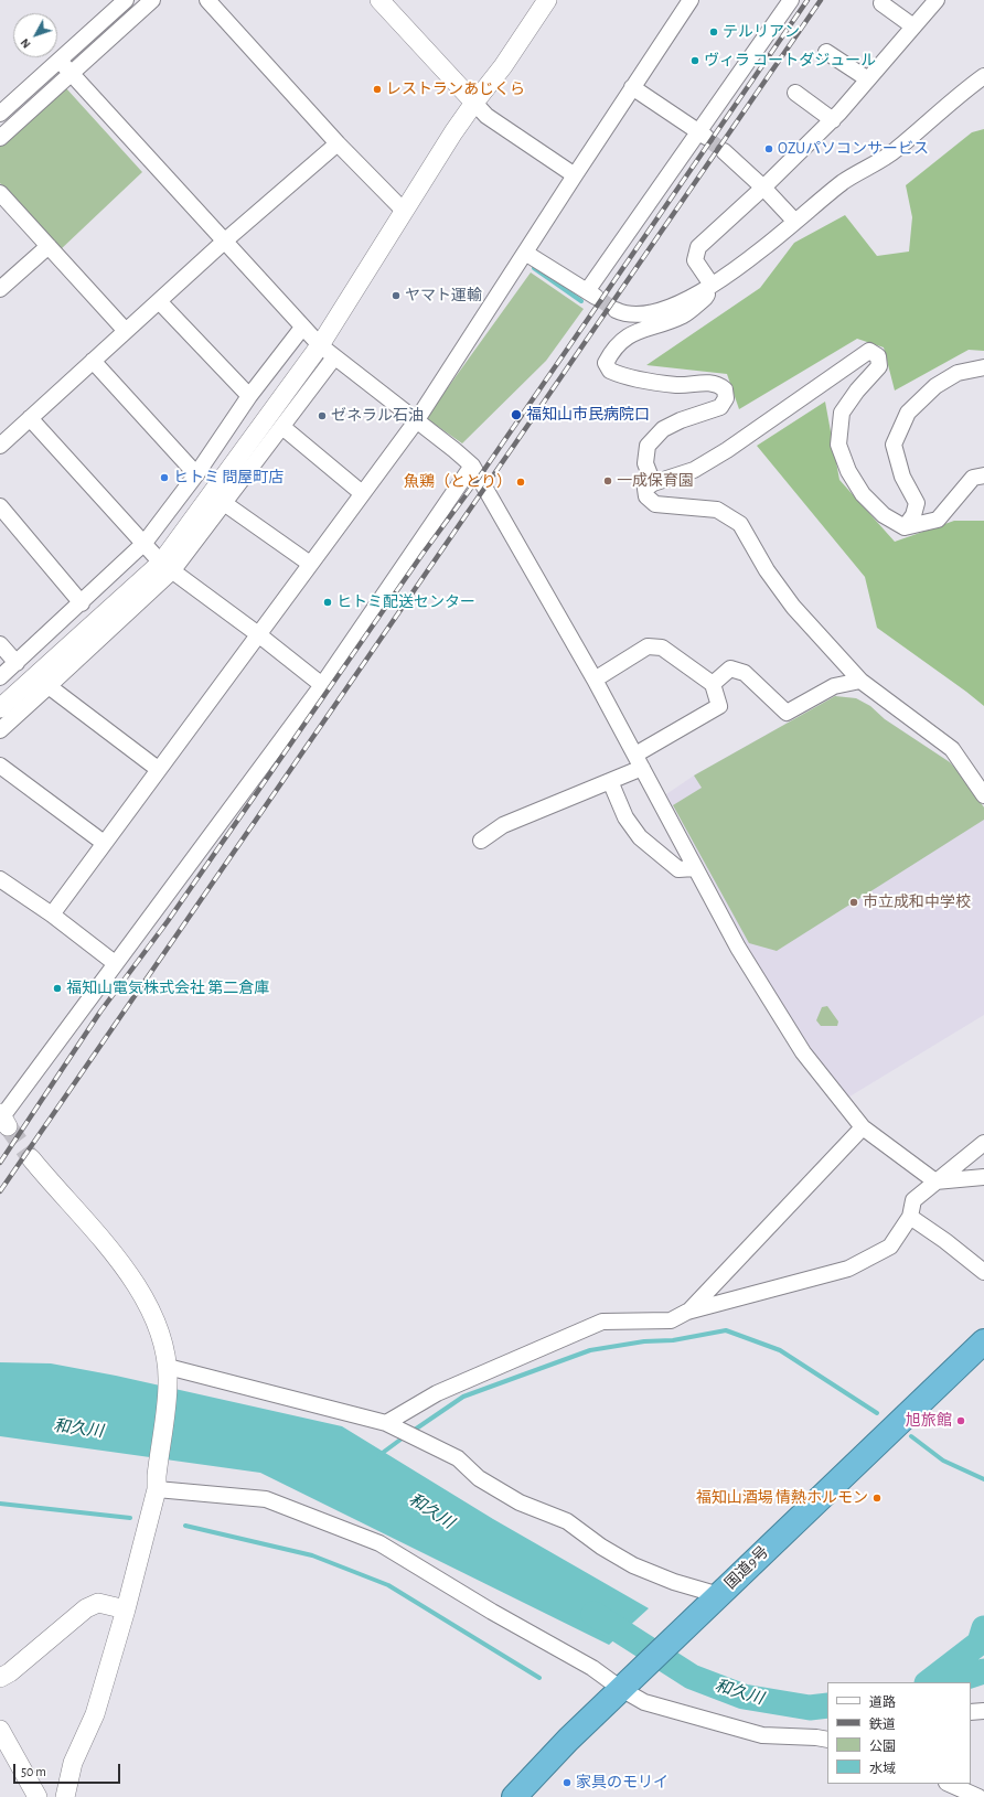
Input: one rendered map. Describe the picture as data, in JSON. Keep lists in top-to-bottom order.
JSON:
{
  "streets": {
    "highway": ["国道9号"]
  },
  "water": ["和久川"],
  "places": [
    "テルリアン",
    "ヴィラ コートダジュール",
    "レストランあじくら",
    "OZUパソコンサービス",
    "ヤマト運輸",
    "福知山市民病院口",
    "ゼネラル石油",
    "ヒトミ 問屋町店",
    "一成保育園",
    "魚鶏（ととり）",
    "ヒトミ配送センター",
    "市立成和中学校",
    "福知山電気株式会社 第二倉庫",
    "旭旅館",
    "福知山酒場 情熱ホルモン",
    "家具のモリイ"
  ],
  "legend": [
    "道路",
    "鉄道",
    "公園",
    "水域"
  ],
  "scale_bar": "50 m",
  "north": "bottom left"
}
